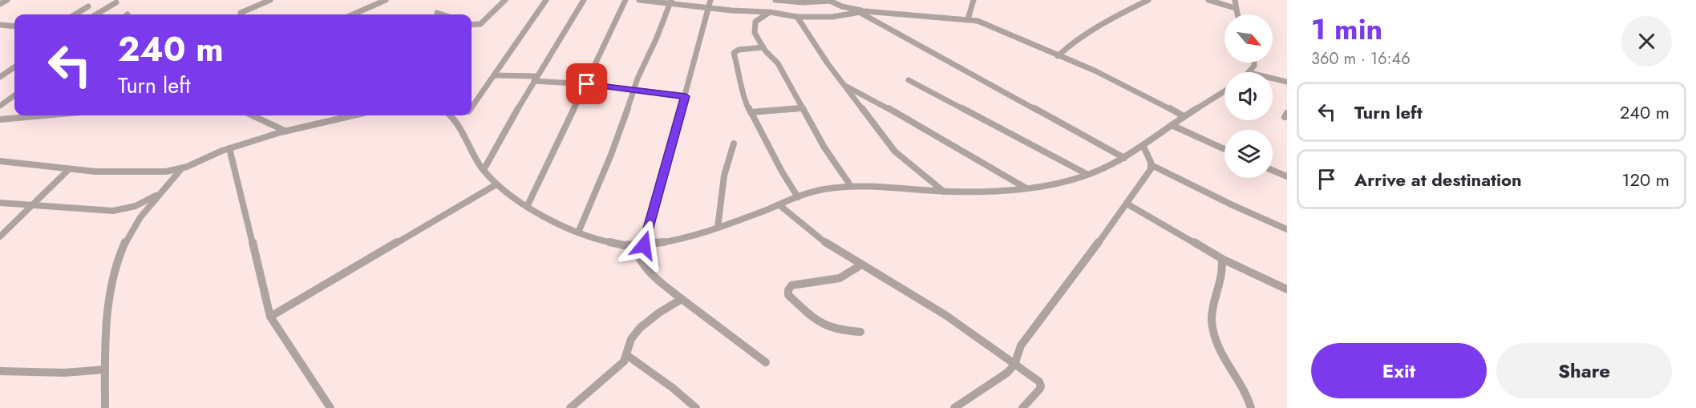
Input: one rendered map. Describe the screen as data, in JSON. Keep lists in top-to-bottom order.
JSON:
{
  "north": "bottom right",
  "page": {
    "heading": ["1 min", "360 m · 16:46"],
    "turn": ["240 m", "Turn left"],
    "list": [
      {
        "name": "Turn left",
        "value": "240 m"
      },
      {
        "name": "Arrive at destination",
        "value": "120 m"
      }
    ],
    "buttons": ["Exit", "Share"]
  }
}
